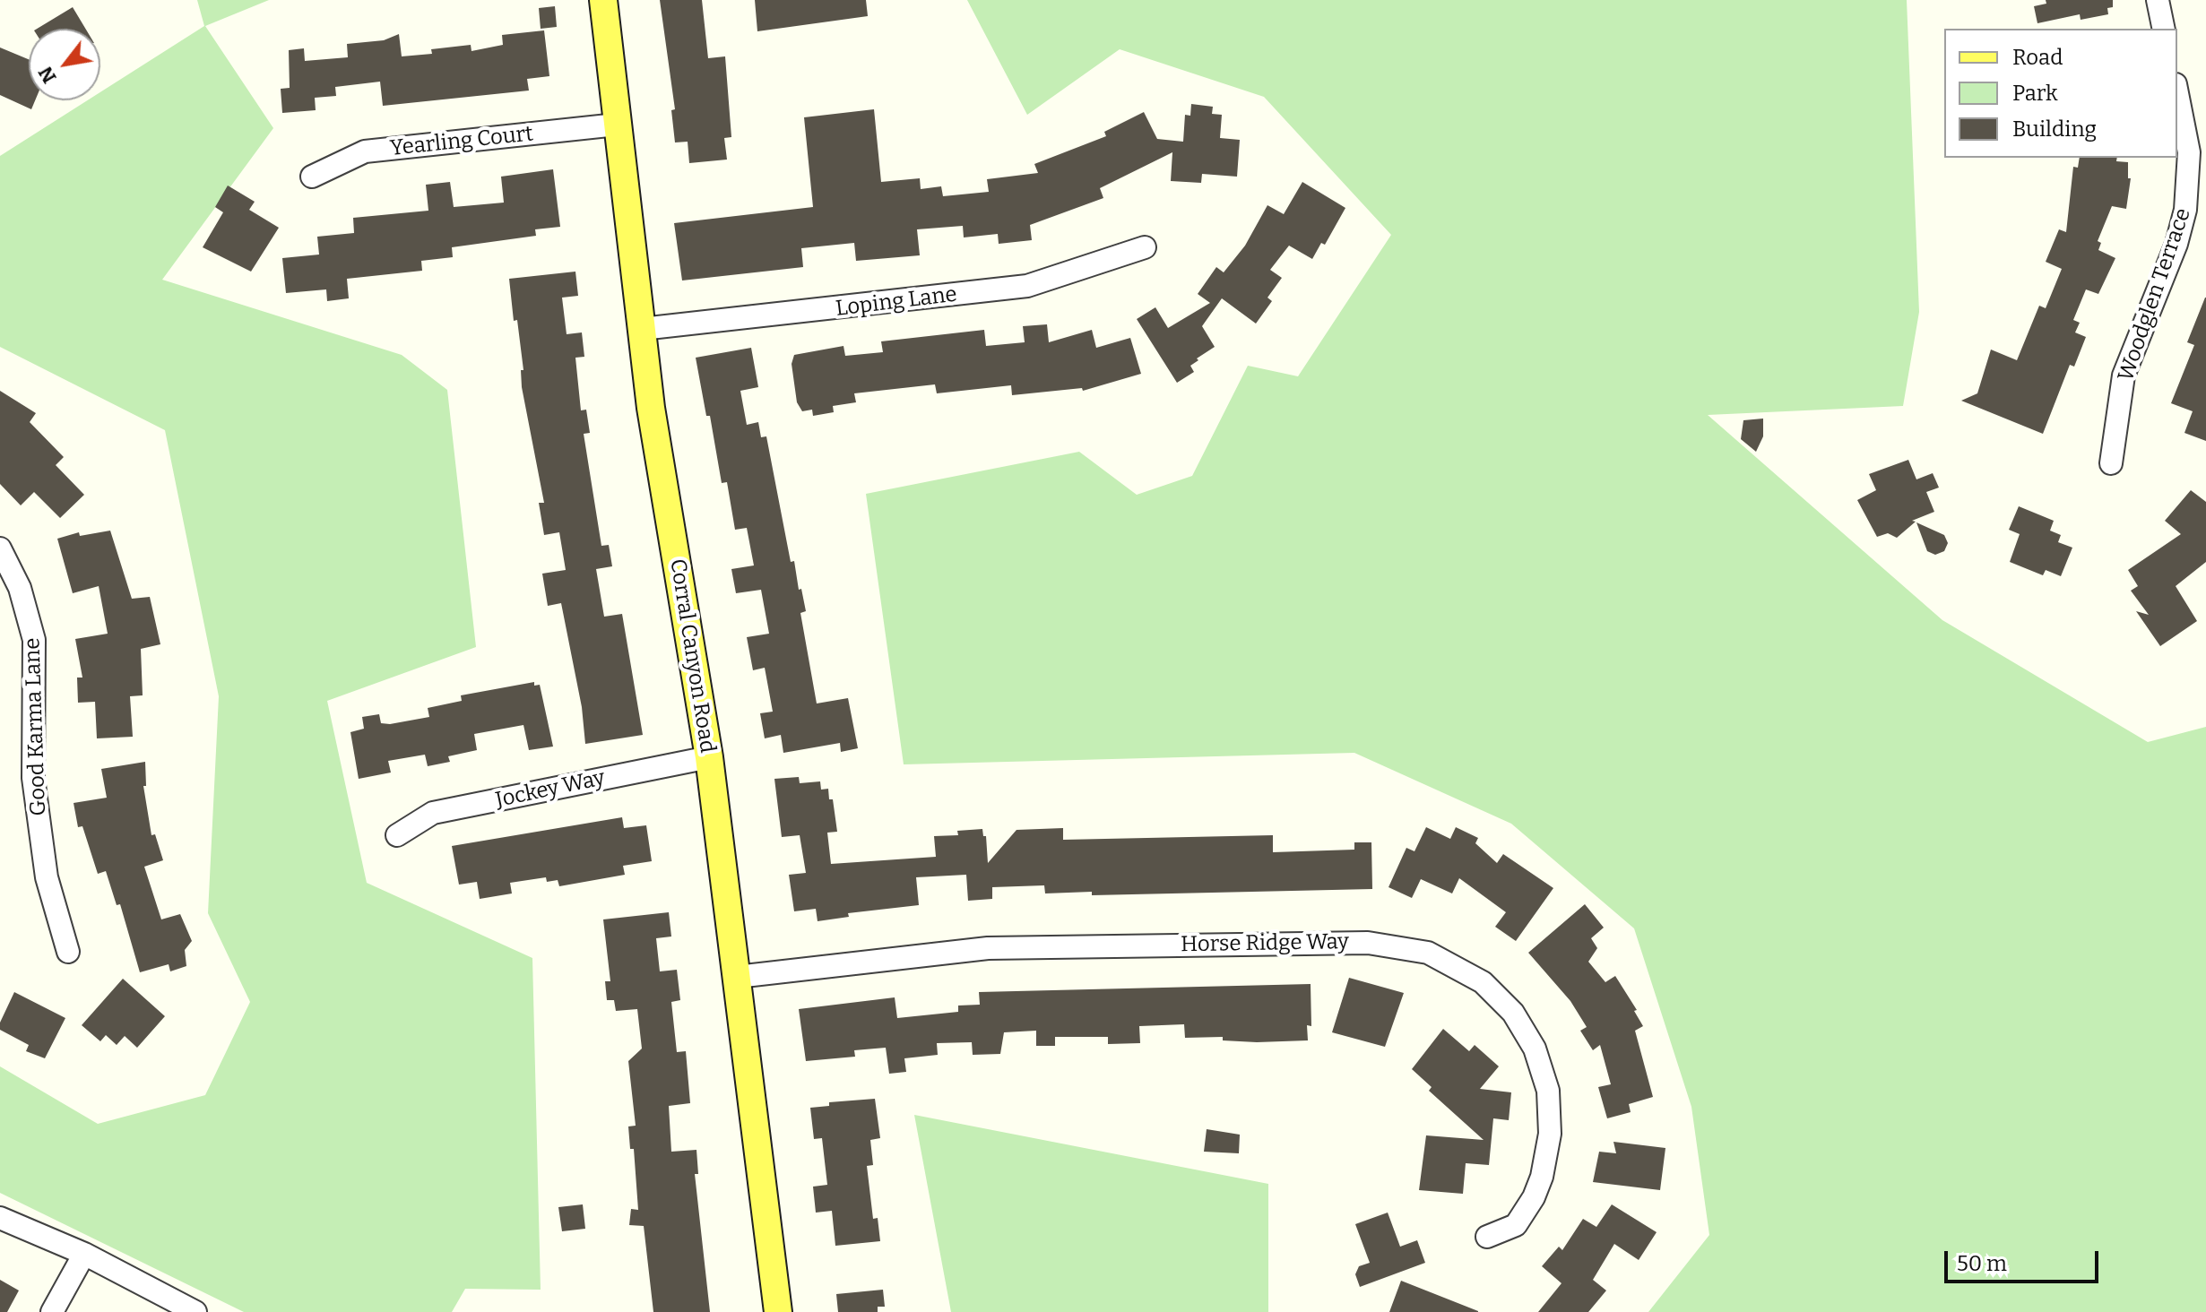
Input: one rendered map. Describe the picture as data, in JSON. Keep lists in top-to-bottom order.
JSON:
{
  "streets": {
    "main road": ["Corral Canyon Road"],
    "street": [
      "Yearling Court",
      "Woodglen Terrace",
      "Loping Lane",
      "Good Karma Lane",
      "Jockey Way",
      "Horse Ridge Way"
    ]
  },
  "crossings": [
    ["Yearling Court", "Corral Canyon Road"],
    ["Loping Lane", "Corral Canyon Road"],
    ["Corral Canyon Road", "Jockey Way"],
    ["Corral Canyon Road", "Horse Ridge Way"]
  ],
  "legend": ["Road", "Park", "Building"],
  "scale_bar": "50 m",
  "north": "bottom left"
}
